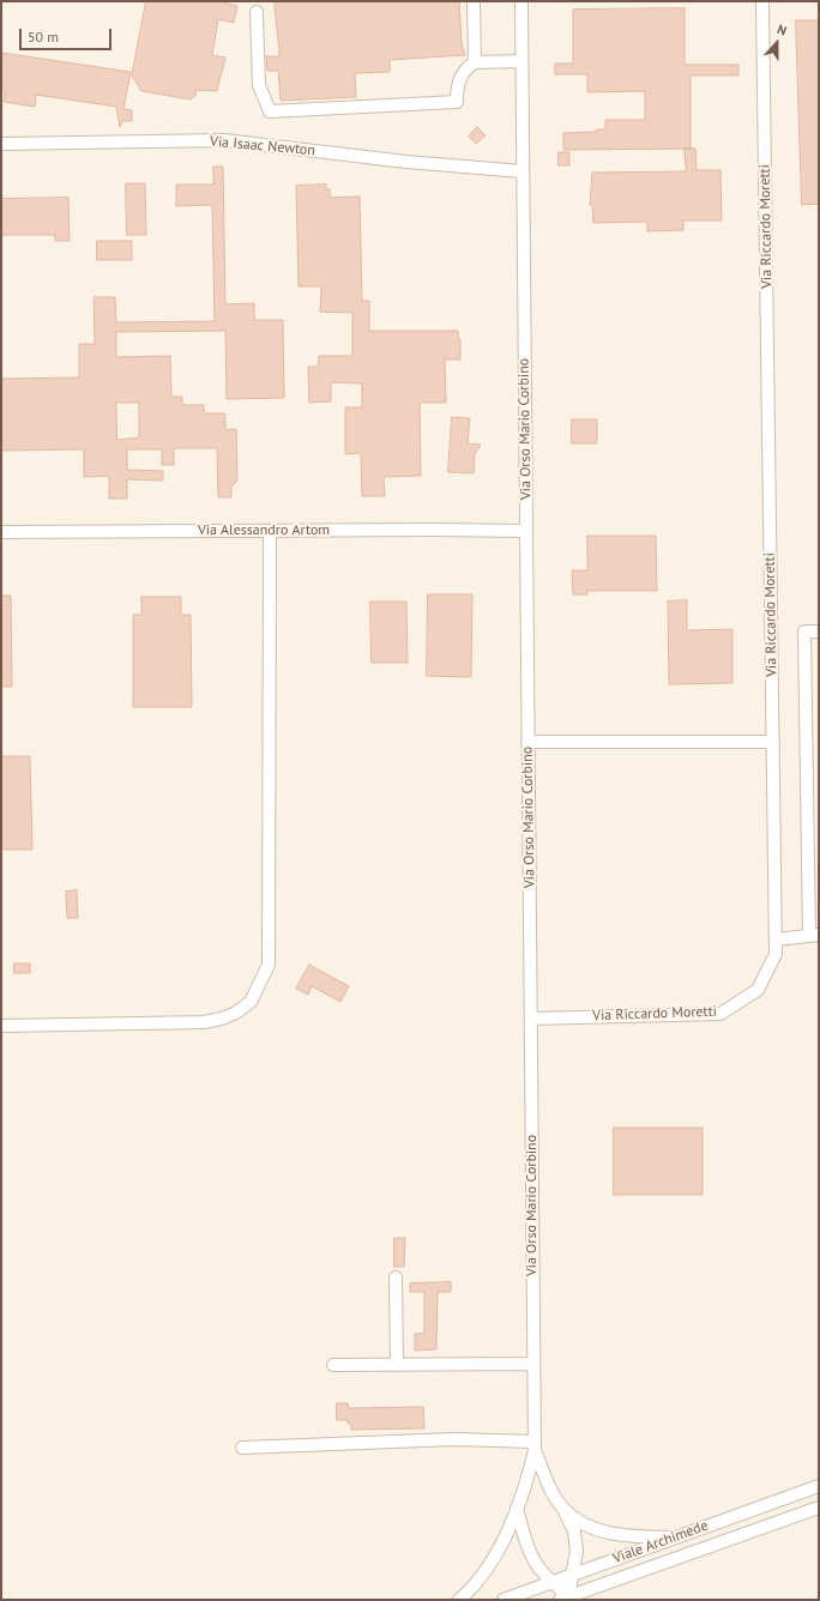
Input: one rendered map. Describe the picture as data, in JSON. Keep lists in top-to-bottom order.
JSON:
{
  "streets": {
    "street": [
      "Via Isaac Newton",
      "Via Riccardo Moretti",
      "Via Orso Mario Corbino",
      "Via Alessandro Artom",
      "Viale Archimede"
    ]
  },
  "crossings": [
    ["Via Isaac Newton", "Via Orso Mario Corbino"],
    ["Via Riccardo Moretti", "Via Orso Mario Corbino"],
    ["Via Orso Mario Corbino", "Via Alessandro Artom"],
    ["Via Orso Mario Corbino", "Viale Archimede"]
  ],
  "scale_bar": "50 m",
  "north": "top"
}
